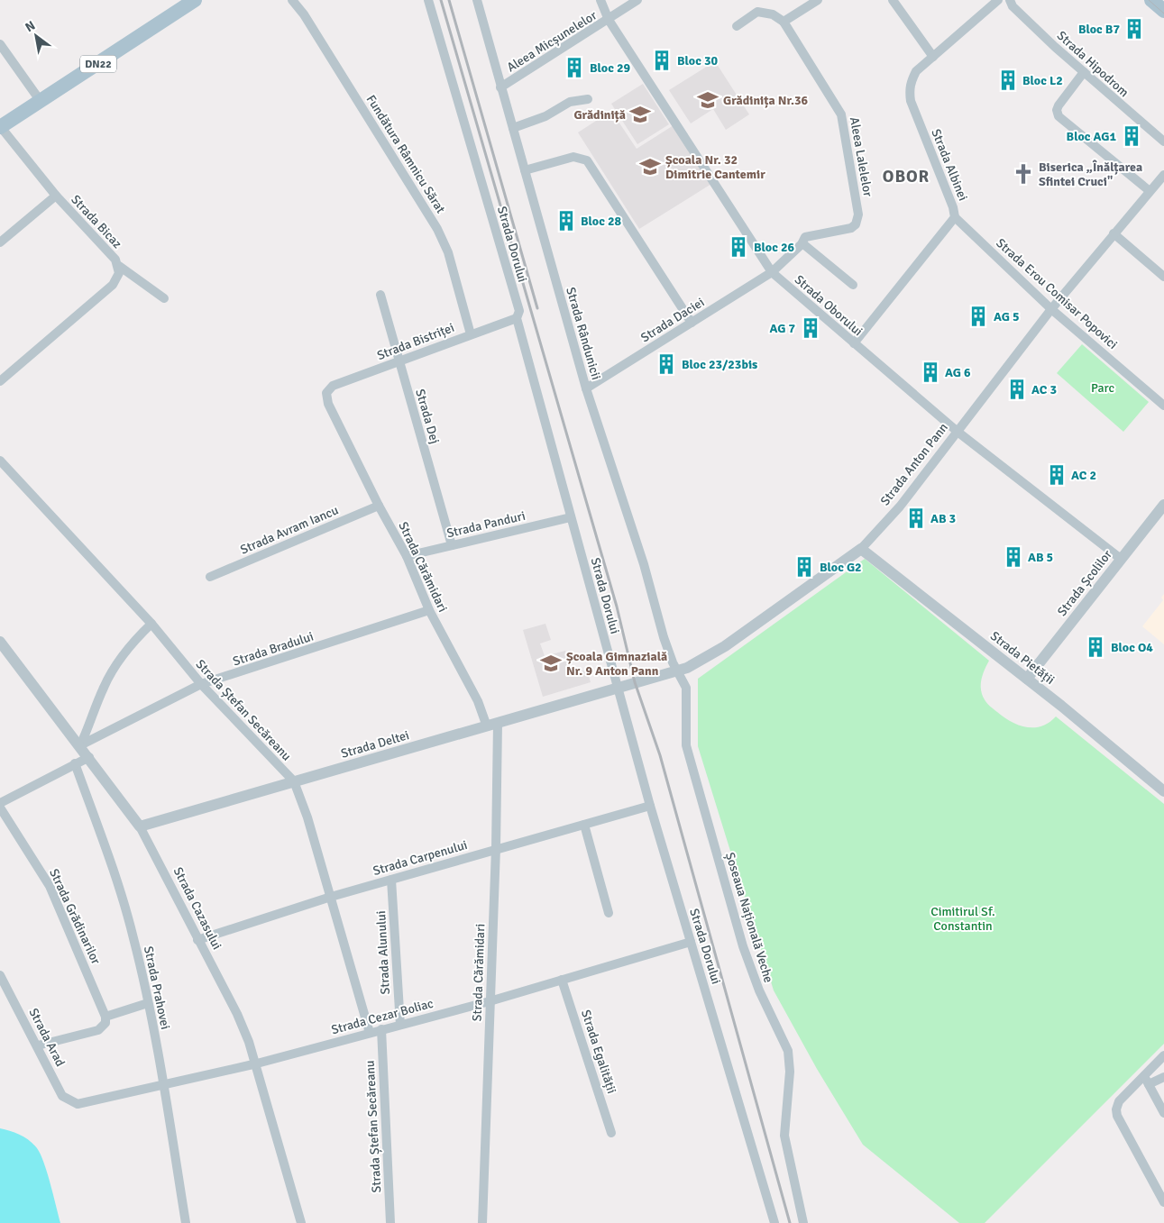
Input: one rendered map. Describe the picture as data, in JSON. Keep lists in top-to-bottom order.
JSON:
{
  "streets": {
    "main road": ["DN22"],
    "street": [
      "Aleea Micșunelelor",
      "Strada Hipodrom",
      "Fundătura Râmnicu Sărat",
      "Aleea Lalelelor",
      "Strada Albinei",
      "Strada Bicaz",
      "Strada Dorului",
      "Strada Erou Comisar Popovici",
      "Strada Oborului",
      "Strada Daciei",
      "Strada Rândunicii",
      "Strada Bistriței",
      "Strada Dej",
      "Strada Anton Pann",
      "Strada Panduri",
      "Strada Avram Iancu",
      "Strada Cărămidari",
      "Strada Școlilor",
      "Strada Bradului",
      "Strada Pietății",
      "Strada Ștefan Secăreanu",
      "Strada Deltei",
      "Strada Carpenului",
      "Strada Cazasului",
      "Strada Grădinarilor",
      "Șoseaua Națională Veche",
      "Strada Alunului",
      "Strada Prahovei",
      "Strada Cezar Boliac",
      "Strada Arad",
      "Strada Egalității"
    ]
  },
  "crossings": [
    ["Aleea Micșunelelor", "Strada Oborului"],
    ["Aleea Micșunelelor", "Strada Rândunicii"],
    ["DN22", "Strada Bicaz"],
    ["Fundătura Râmnicu Sărat", "Strada Bistriței"],
    ["Aleea Lalelelor", "Strada Oborului"],
    ["Aleea Lalelelor", "Strada Daciei"],
    ["Strada Albinei", "Strada Erou Comisar Popovici"],
    ["Strada Albinei", "Strada Oborului"],
    ["Strada Dorului", "Strada Bistriței"],
    ["Strada Dorului", "Strada Anton Pann"],
    ["Strada Dorului", "Strada Panduri"],
    ["Strada Dorului", "Strada Deltei"],
    ["Strada Dorului", "Strada Carpenului"],
    ["Strada Dorului", "Strada Cezar Boliac"],
    ["Strada Erou Comisar Popovici", "Strada Anton Pann"],
    ["Strada Oborului", "Strada Daciei"],
    ["Strada Oborului", "Strada Anton Pann"],
    ["Strada Oborului", "Strada Școlilor"],
    ["Strada Daciei", "Strada Rândunicii"],
    ["Strada Rândunicii", "Strada Anton Pann"],
    ["Strada Rândunicii", "Șoseaua Națională Veche"],
    ["Strada Bistriței", "Strada Dej"],
    ["Strada Bistriței", "Strada Cărămidari"],
    ["Strada Dej", "Strada Panduri"],
    ["Strada Anton Pann", "Strada Pietății"],
    ["Strada Anton Pann", "Strada Deltei"],
    ["Strada Anton Pann", "Șoseaua Națională Veche"],
    ["Strada Panduri", "Strada Cărămidari"],
    ["Strada Avram Iancu", "Strada Cărămidari"],
    ["Strada Cărămidari", "Strada Bradului"],
    ["Strada Cărămidari", "Strada Deltei"],
    ["Strada Cărămidari", "Strada Carpenului"],
    ["Strada Cărămidari", "Strada Cezar Boliac"],
    ["Strada Școlilor", "Strada Pietății"],
    ["Strada Bradului", "Strada Ștefan Secăreanu"],
    ["Strada Bradului", "Strada Cazasului"],
    ["Strada Ștefan Secăreanu", "Strada Deltei"],
    ["Strada Ștefan Secăreanu", "Strada Carpenului"],
    ["Strada Ștefan Secăreanu", "Strada Cezar Boliac"],
    ["Strada Deltei", "Strada Cazasului"],
    ["Strada Carpenului", "Strada Cazasului"],
    ["Strada Carpenului", "Strada Alunului"],
    ["Strada Cazasului", "Strada Cezar Boliac"],
    ["Strada Alunului", "Strada Cezar Boliac"],
    ["Strada Prahovei", "Strada Cezar Boliac"],
    ["Strada Cezar Boliac", "Strada Arad"],
    ["Strada Cezar Boliac", "Strada Egalității"]
  ],
  "districts": ["OBOR"],
  "parks": ["Parc", "Cimitirul Sf. Constantin"],
  "places": {
    "building": [
      "Bloc B7",
      "Bloc 30",
      "Bloc 29",
      "Bloc L2",
      "Bloc AG1",
      "Bloc 28",
      "Bloc 26",
      "AG 5",
      "AG 7",
      "Bloc 23/23bis",
      "AG 6",
      "AC 3",
      "AC 2",
      "AB 3",
      "AB 5",
      "Bloc G2",
      "Bloc O4"
    ],
    "school or university": [
      "Grădinița Nr.36",
      "Grădiniță",
      "Școala Nr. 32 Dimitrie Cantemir",
      "Școala Gimnazială Nr. 9 Anton Pann"
    ],
    "church": ["Biserica „Înălțarea Sfintei Cruci\""]
  },
  "north": "top left"
}
